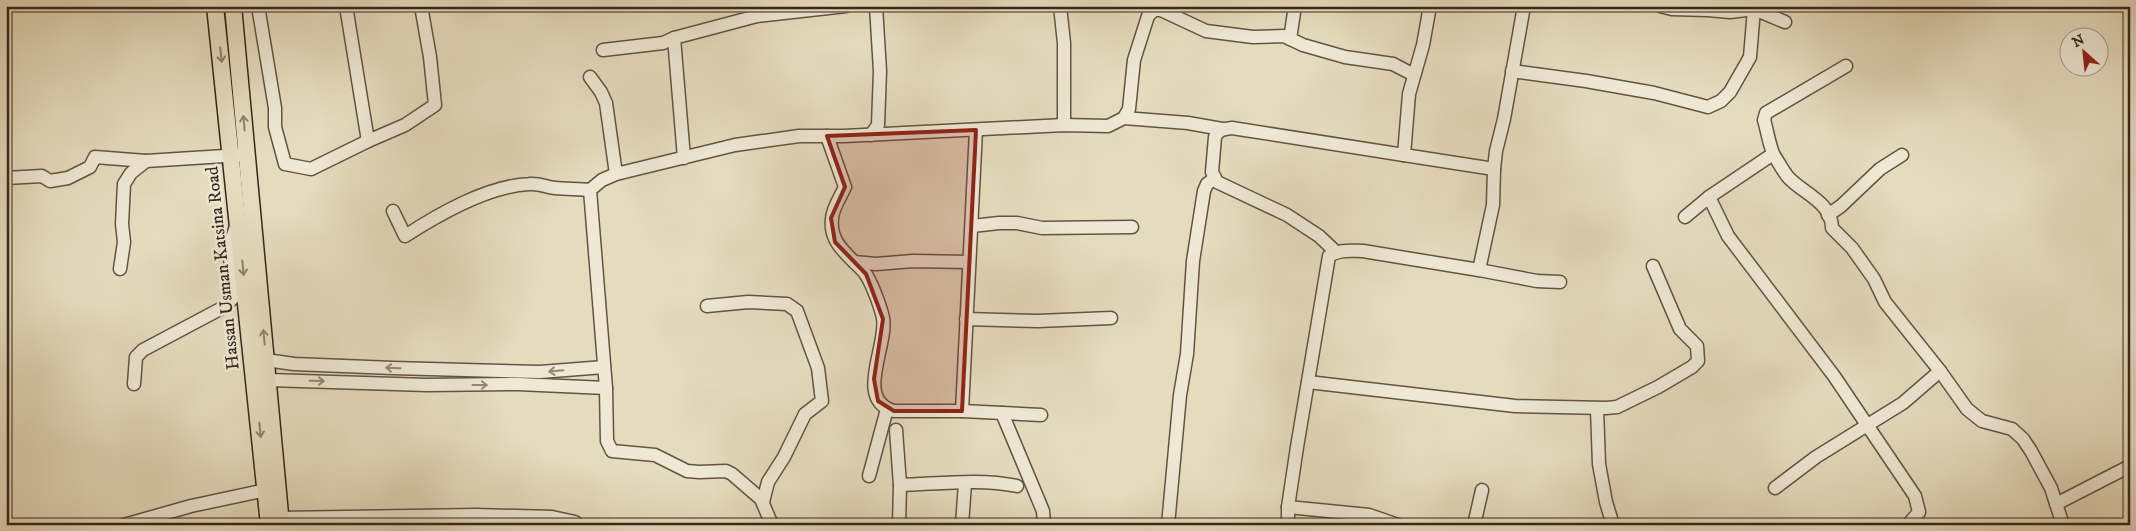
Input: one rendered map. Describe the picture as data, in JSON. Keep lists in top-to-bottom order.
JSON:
{
  "streets": {
    "main road": ["Hassan Usman Katsina Road"]
  },
  "north": "top left"
}
